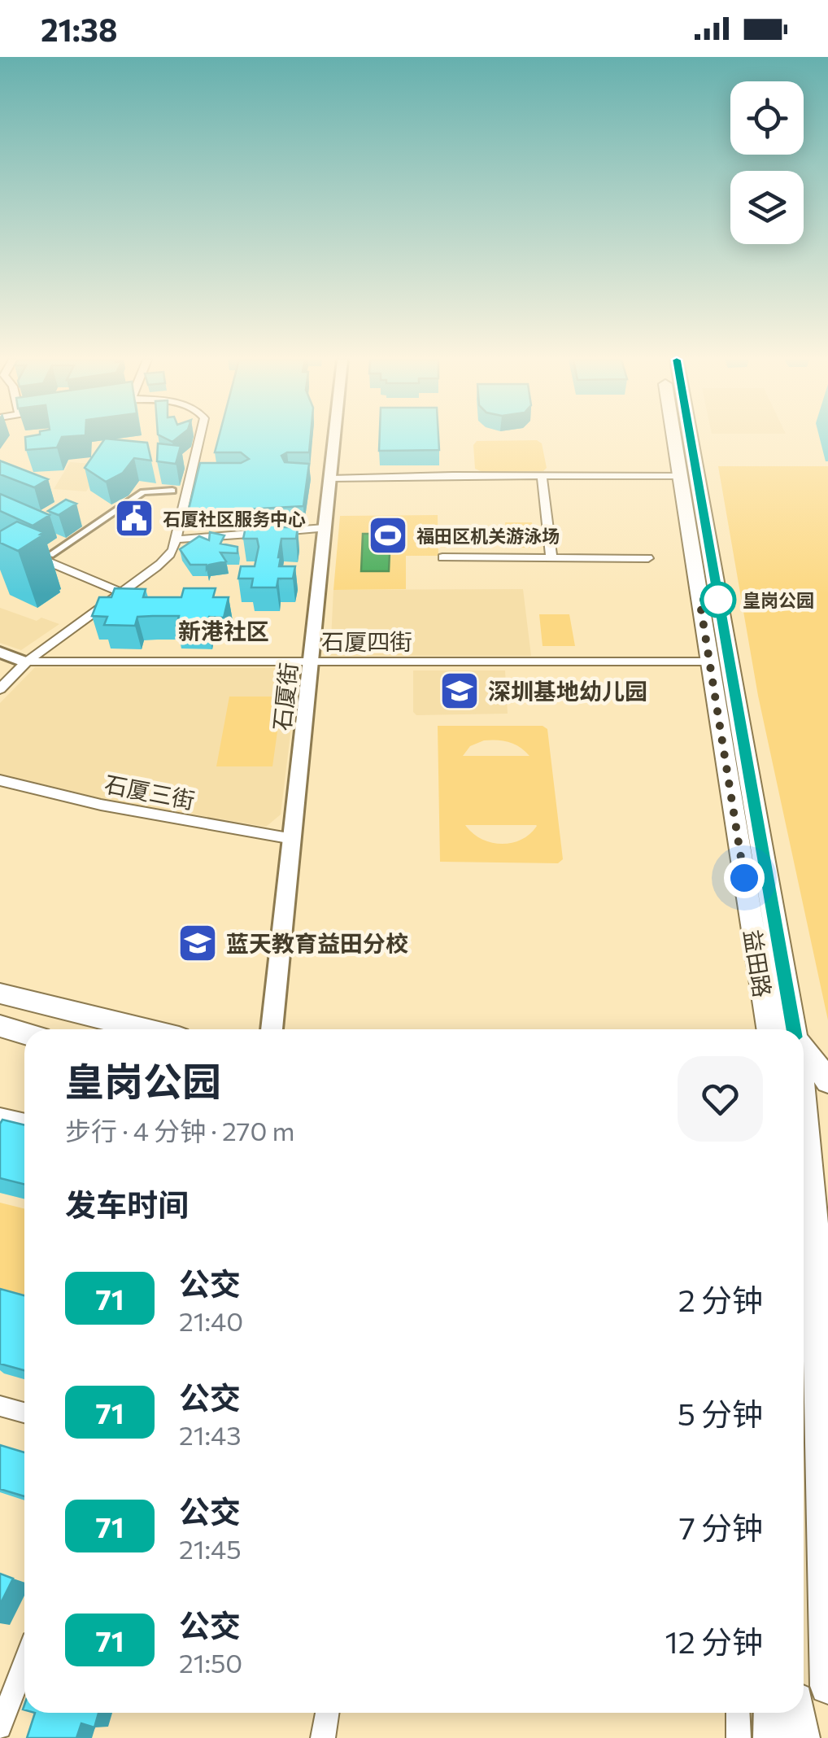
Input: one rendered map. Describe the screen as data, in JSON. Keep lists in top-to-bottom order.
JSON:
{
  "streets": {
    "main road": ["益田路"],
    "street": ["石厦四街", "石厦街", "石厦三街"]
  },
  "crossings": [
    ["石厦四街", "石厦街"],
    ["石厦四街", "益田路"],
    ["石厦街", "石厦三街"]
  ],
  "districts": ["新港社区"],
  "places": {
    "public building": ["石厦社区服务中心"],
    "sports": ["福田区机关游泳场"],
    "other": ["皇岗公园"],
    "school or university": ["深圳基地幼儿园", "蓝天教育益田分校"]
  },
  "lines": ["bus line 71"],
  "page": {
    "status": "21:38",
    "heading": [
      ["皇岗公园", "步行 · 4 分钟 · 270 m"],
      "发车时间"
    ],
    "list": [
      {
        "mark": "71",
        "name": "公交",
        "note": "21:40",
        "value": "2 分钟"
      },
      {
        "mark": "71",
        "name": "公交",
        "note": "21:43",
        "value": "5 分钟"
      },
      {
        "mark": "71",
        "name": "公交",
        "note": "21:45",
        "value": "7 分钟"
      },
      {
        "mark": "71",
        "name": "公交",
        "note": "21:50",
        "value": "12 分钟"
      }
    ]
  }
}
